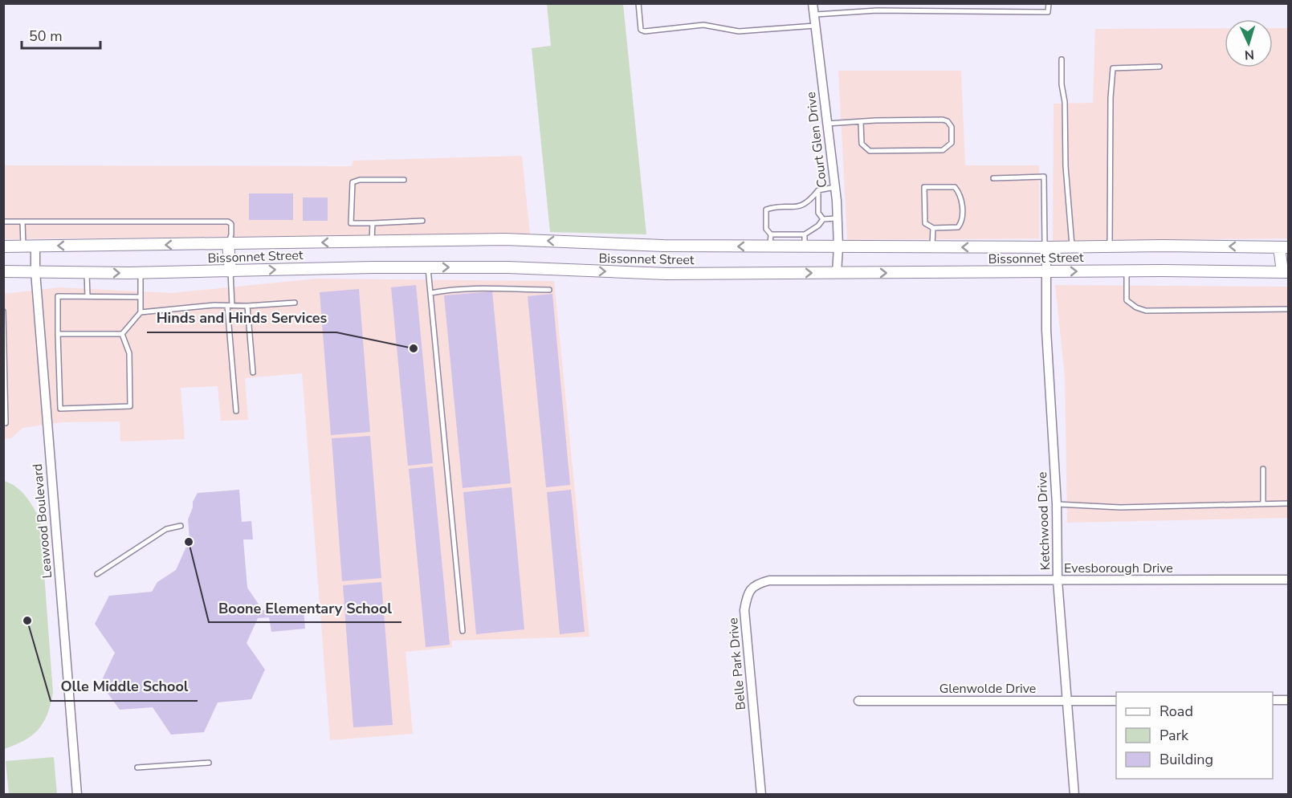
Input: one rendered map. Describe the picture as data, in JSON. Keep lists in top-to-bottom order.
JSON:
{
  "streets": {
    "main road": ["Bissonnet Street"],
    "street": [
      "Court Glen Drive",
      "Leawood Boulevard",
      "Ketchwood Drive",
      "Evesborough Drive",
      "Belle Park Drive",
      "Glenwolde Drive"
    ]
  },
  "crossings": [
    ["Court Glen Drive", "Bissonnet Street"],
    ["Bissonnet Street", "Leawood Boulevard"],
    ["Bissonnet Street", "Ketchwood Drive"],
    ["Ketchwood Drive", "Evesborough Drive"],
    ["Ketchwood Drive", "Glenwolde Drive"],
    ["Evesborough Drive", "Belle Park Drive"]
  ],
  "places": ["Hinds and Hinds Services", "Boone Elementary School", "Olle Middle School"],
  "legend": ["Road", "Park", "Building"],
  "scale_bar": "50 m",
  "north": "bottom"
}
